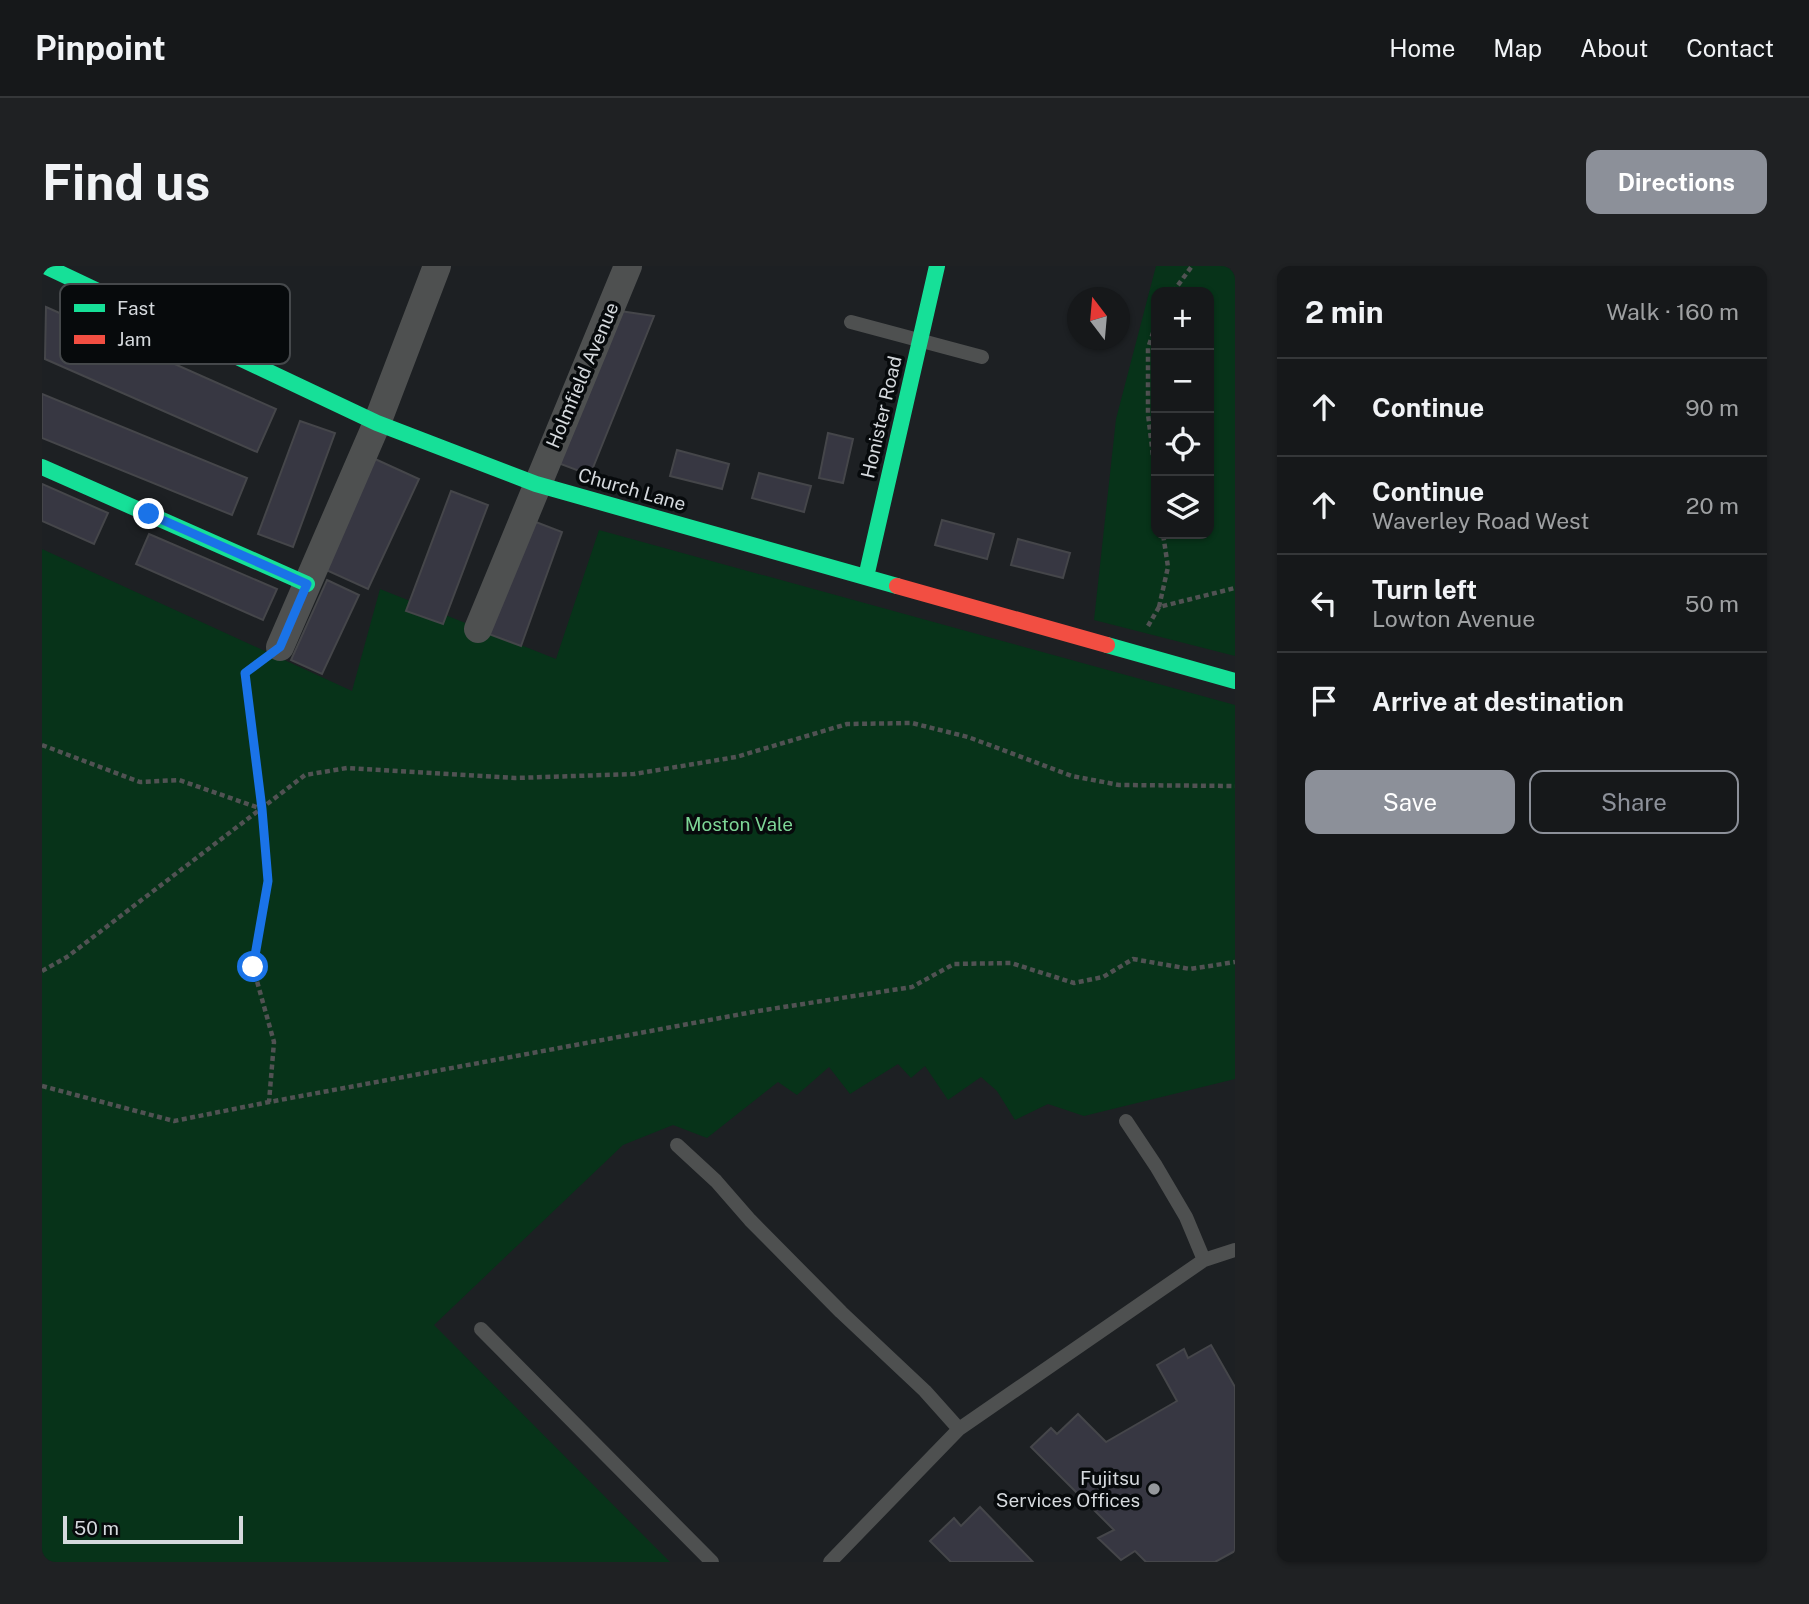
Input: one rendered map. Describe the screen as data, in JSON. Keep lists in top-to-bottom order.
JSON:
{
  "streets": {
    "street": ["Holmfield Avenue", "Honister Road", "Church Lane"]
  },
  "crossings": [
    ["Holmfield Avenue", "Church Lane"],
    ["Honister Road", "Church Lane"]
  ],
  "parks": ["Moston Vale"],
  "places": ["Fujitsu Services Offices"],
  "legend": ["Fast", "Jam"],
  "scale_bar": "50 m",
  "north": "top",
  "page": {
    "header": "Pinpoint",
    "nav": [
      "Home",
      "Map",
      "About",
      "Contact"
    ],
    "buttons": [
      "Directions",
      ["Save", "Share"]
    ],
    "title": "Find us",
    "heading": ["2 min", "Walk · 160 m"],
    "map_buttons": ["+", "−"],
    "list": [
      ["Continue", "90 m"],
      ["Continue", "Waverley Road West", "20 m"],
      ["Turn left", "Lowton Avenue", "50 m"],
      "Arrive at destination"
    ],
    "scale": "50 m"
  }
}
